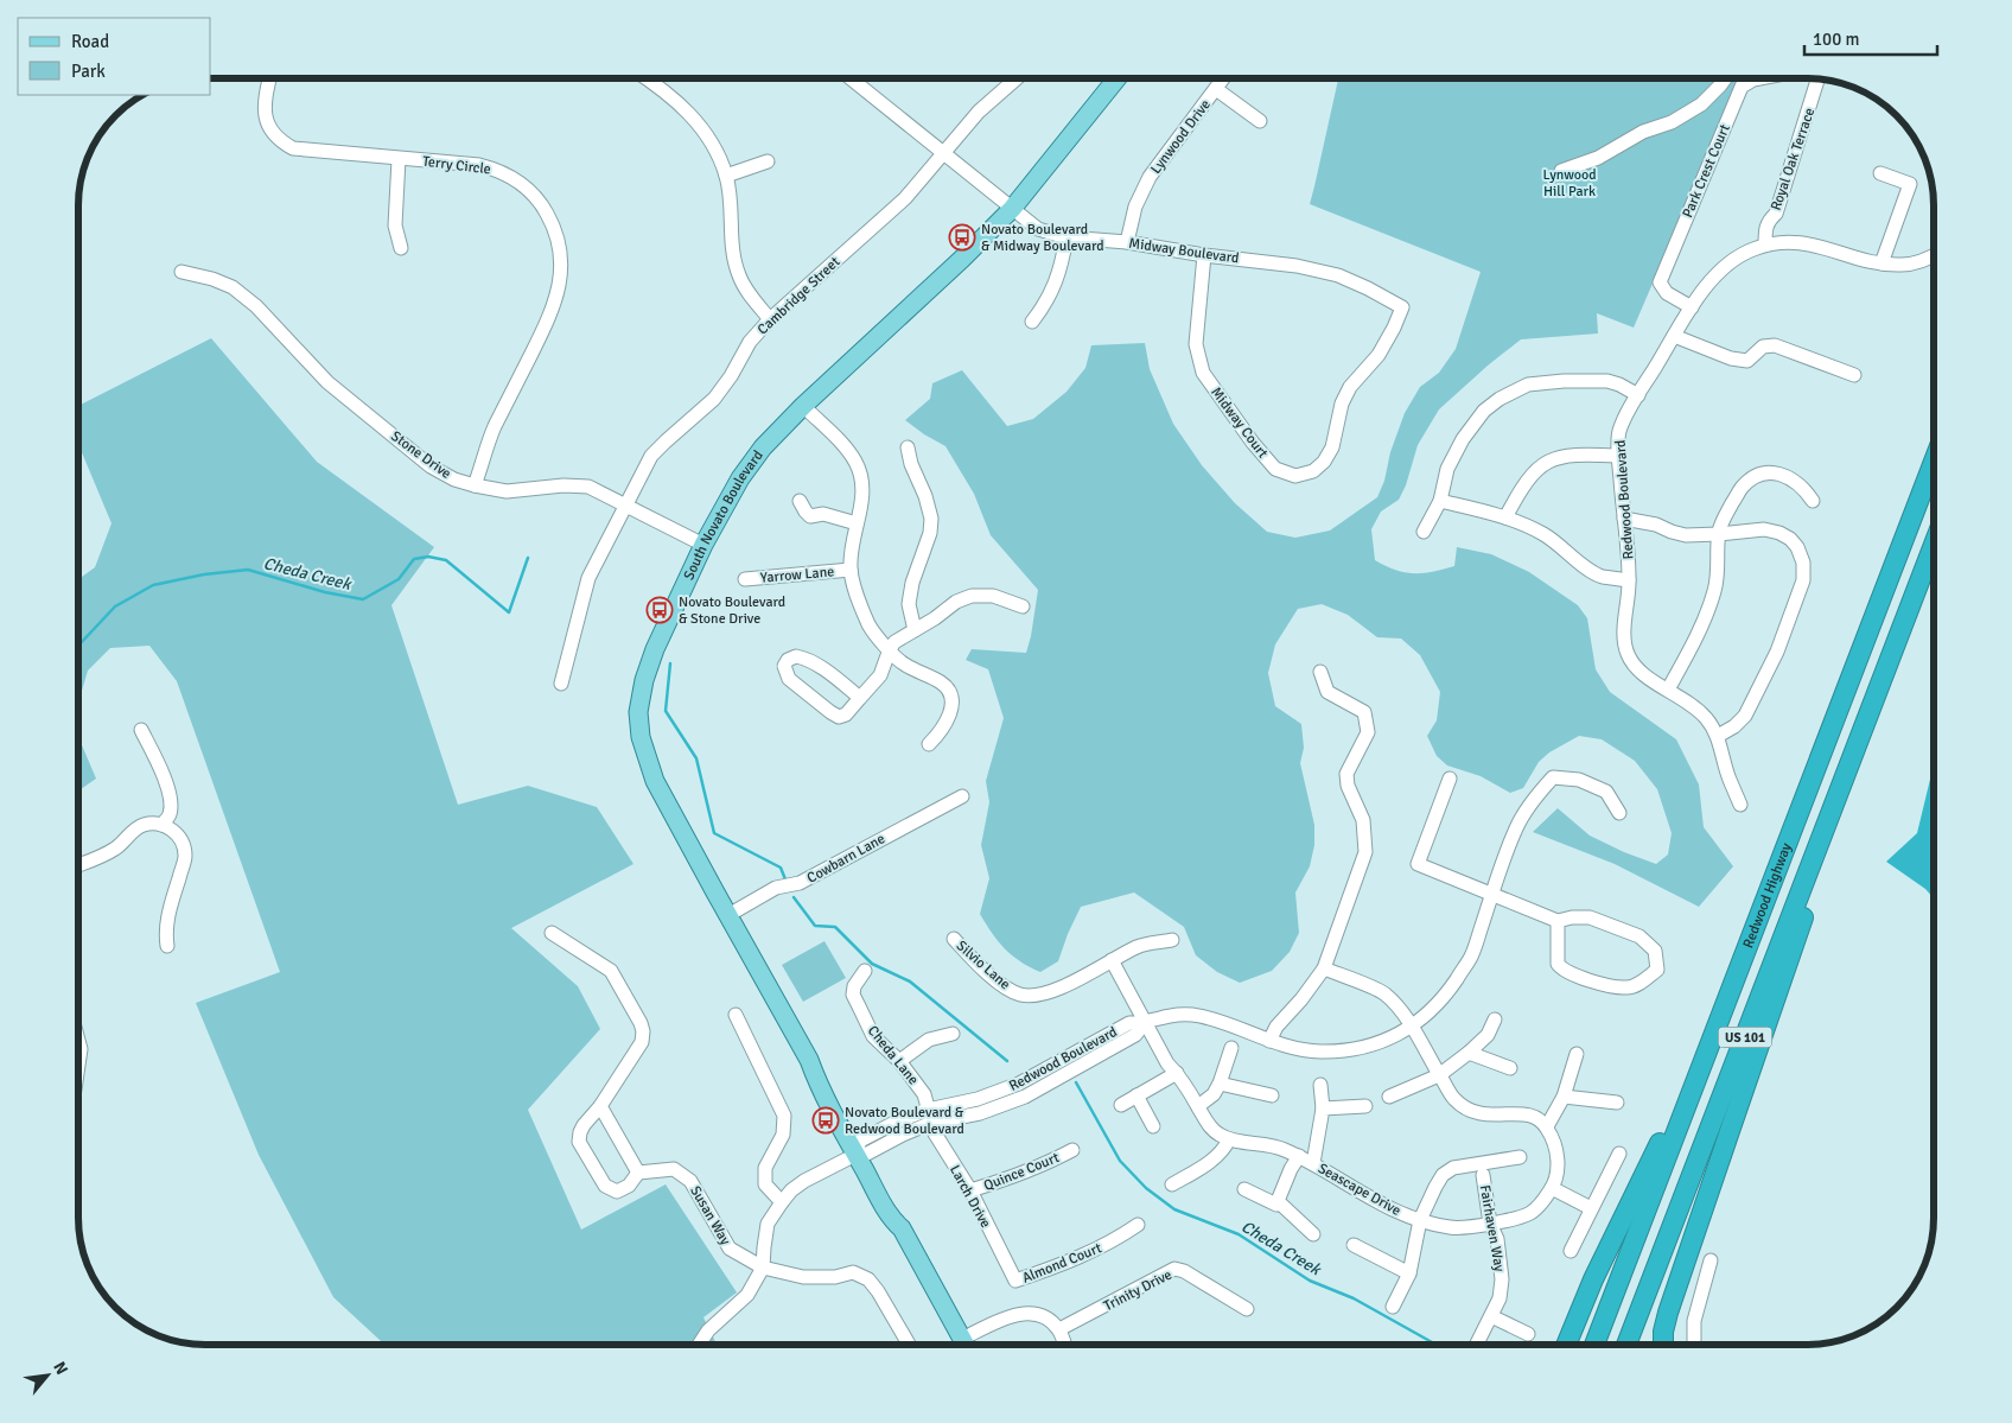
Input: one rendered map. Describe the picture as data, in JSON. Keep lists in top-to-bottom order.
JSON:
{
  "streets": {
    "highway": ["Redwood Highway", "US 101"],
    "main road": ["South Novato Boulevard"],
    "street": [
      "Lynwood Drive",
      "Royal Oak Terrace",
      "Terry Circle",
      "Park Crest Court",
      "Midway Boulevard",
      "Cambridge Street",
      "Midway Court",
      "Stone Drive",
      "Redwood Boulevard",
      "Yarrow Lane",
      "Cowbarn Lane",
      "Silvio Lane",
      "Cheda Lane",
      "Quince Court",
      "Seascape Drive",
      "Larch Drive",
      "Susan Way",
      "Fairhaven Way",
      "Almond Court",
      "Trinity Drive"
    ]
  },
  "crossings": [
    ["Lynwood Drive", "Midway Boulevard"],
    ["Royal Oak Terrace", "Redwood Boulevard"],
    ["Terry Circle", "Stone Drive"],
    ["Park Crest Court", "Redwood Boulevard"],
    ["Midway Boulevard", "Cambridge Street"],
    ["Midway Boulevard", "Midway Court"],
    ["Midway Boulevard", "South Novato Boulevard"],
    ["Cambridge Street", "Stone Drive"],
    ["Stone Drive", "South Novato Boulevard"],
    ["Redwood Boulevard", "South Novato Boulevard"],
    ["Redwood Boulevard", "Cheda Lane"],
    ["Redwood Boulevard", "Larch Drive"],
    ["Redwood Boulevard", "Susan Way"],
    ["South Novato Boulevard", "Cowbarn Lane"],
    ["Cheda Lane", "Larch Drive"],
    ["Quince Court", "Larch Drive"],
    ["Seascape Drive", "Fairhaven Way"],
    ["Larch Drive", "Almond Court"]
  ],
  "water": ["Cheda Creek"],
  "parks": ["Lynwood Hill Park"],
  "places": {
    "bus stop": ["Novato Boulevard & Midway Boulevard", "Novato Boulevard & Stone Drive", "Novato Boulevard & Redwood Boulevard"]
  },
  "legend": ["Road", "Park"],
  "scale_bar": "100 m",
  "north": "top right"
}
